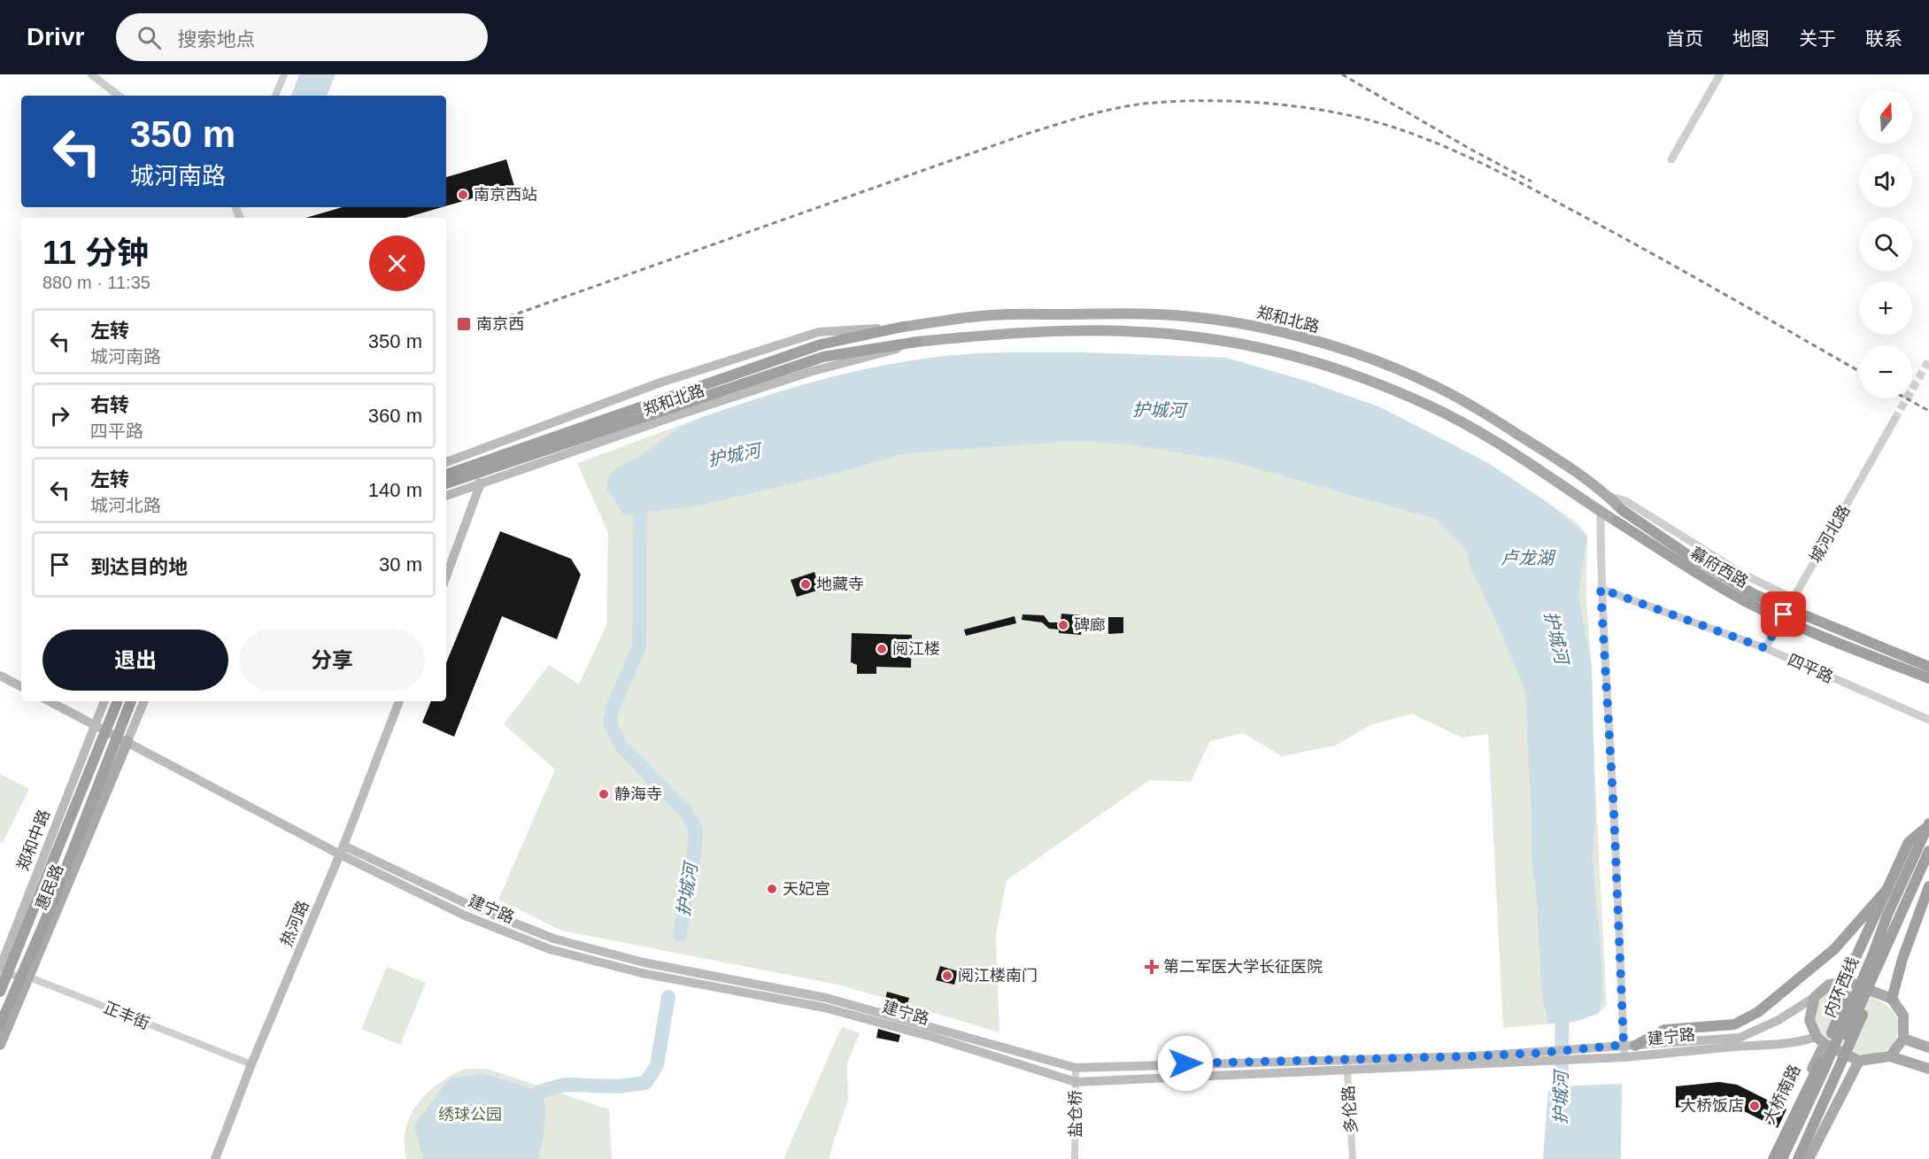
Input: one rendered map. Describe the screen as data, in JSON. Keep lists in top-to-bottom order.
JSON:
{
  "streets": {
    "highway": ["郑和北路", "幕府西路", "内环西线"],
    "main road": [
      "郑和中路",
      "惠民路",
      "建宁路",
      "热河路",
      "大桥南路"
    ],
    "street": [
      "城河北路",
      "四平路",
      "正丰街",
      "多伦路",
      "盐仓桥"
    ]
  },
  "crossings": [
    ["郑和北路", "幕府西路"],
    ["城河北路", "四平路"],
    ["郑和中路", "建宁路"],
    ["惠民路", "建宁路"],
    ["惠民路", "正丰街"],
    ["建宁路", "热河路"],
    ["建宁路", "大桥南路"],
    ["建宁路", "多伦路"],
    ["建宁路", "盐仓桥"],
    ["热河路", "正丰街"]
  ],
  "water": ["护城河", "卢龙湖"],
  "parks": ["绣球公园"],
  "places": {
    "other": [
      "南京西站",
      "地藏寺",
      "碑廊",
      "阅江楼",
      "静海寺",
      "天妃宫",
      "阅江楼南门",
      "大桥饭店"
    ],
    "transit": ["南京西"],
    "health": ["第二军医大学长征医院"]
  },
  "north": "top",
  "page": {
    "header": "Drivr",
    "search": "搜索地点",
    "nav": [
      "首页",
      "地图",
      "关于",
      "联系"
    ],
    "map_buttons": ["+", "−"],
    "turn": ["350 m", "城河南路"],
    "heading": ["11 分钟", "880 m · 11:35"],
    "list": [
      {
        "name": "左转",
        "note": "城河南路",
        "value": "350 m"
      },
      {
        "name": "右转",
        "note": "四平路",
        "value": "360 m"
      },
      {
        "name": "左转",
        "note": "城河北路",
        "value": "140 m"
      },
      {
        "name": "到达目的地",
        "value": "30 m"
      }
    ],
    "buttons": ["退出", "分享"]
  }
}
